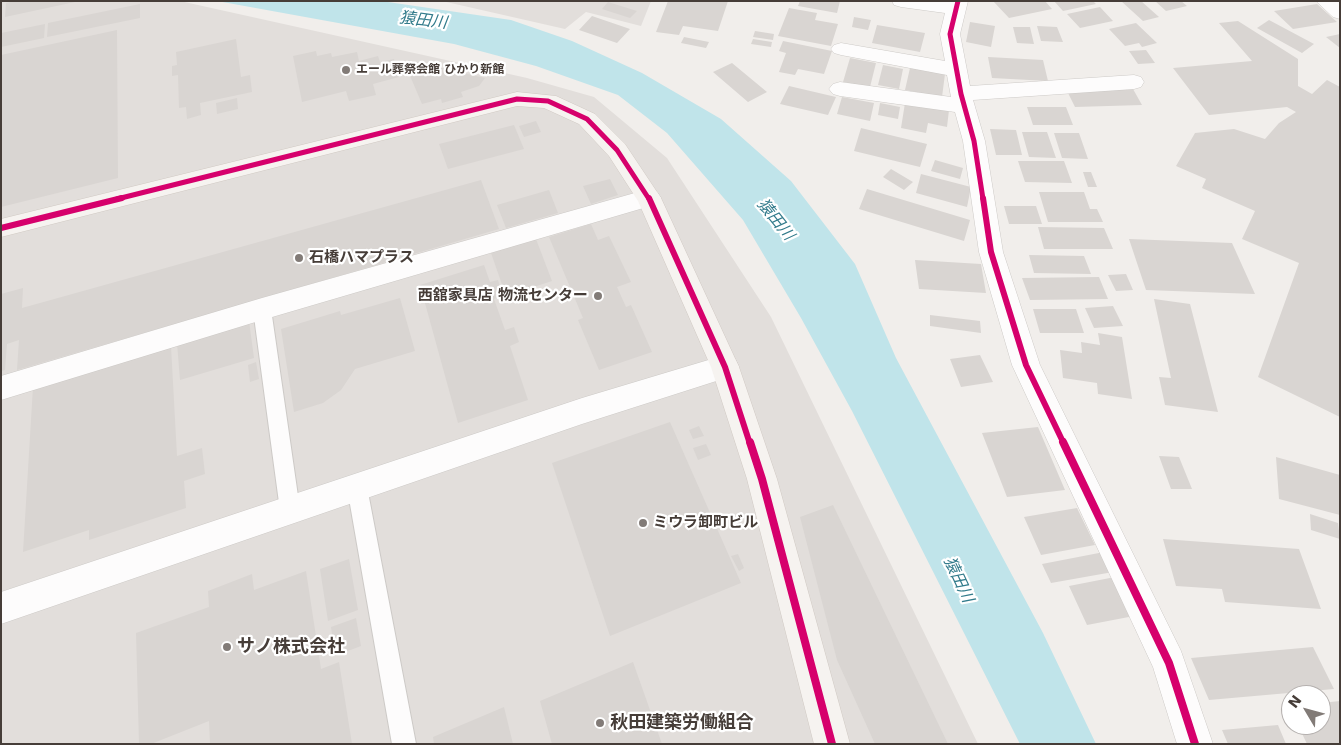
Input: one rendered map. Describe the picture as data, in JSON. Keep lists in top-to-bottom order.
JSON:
{
  "water": ["猿田川"],
  "places": [
    "エール葬祭会館 ひかり新館",
    "石橋ハマプラス",
    "西舘家具店 物流センター",
    "ミウラ卸町ビル",
    "サノ株式会社",
    "秋田建築労働組合"
  ],
  "north": "top left"
}
